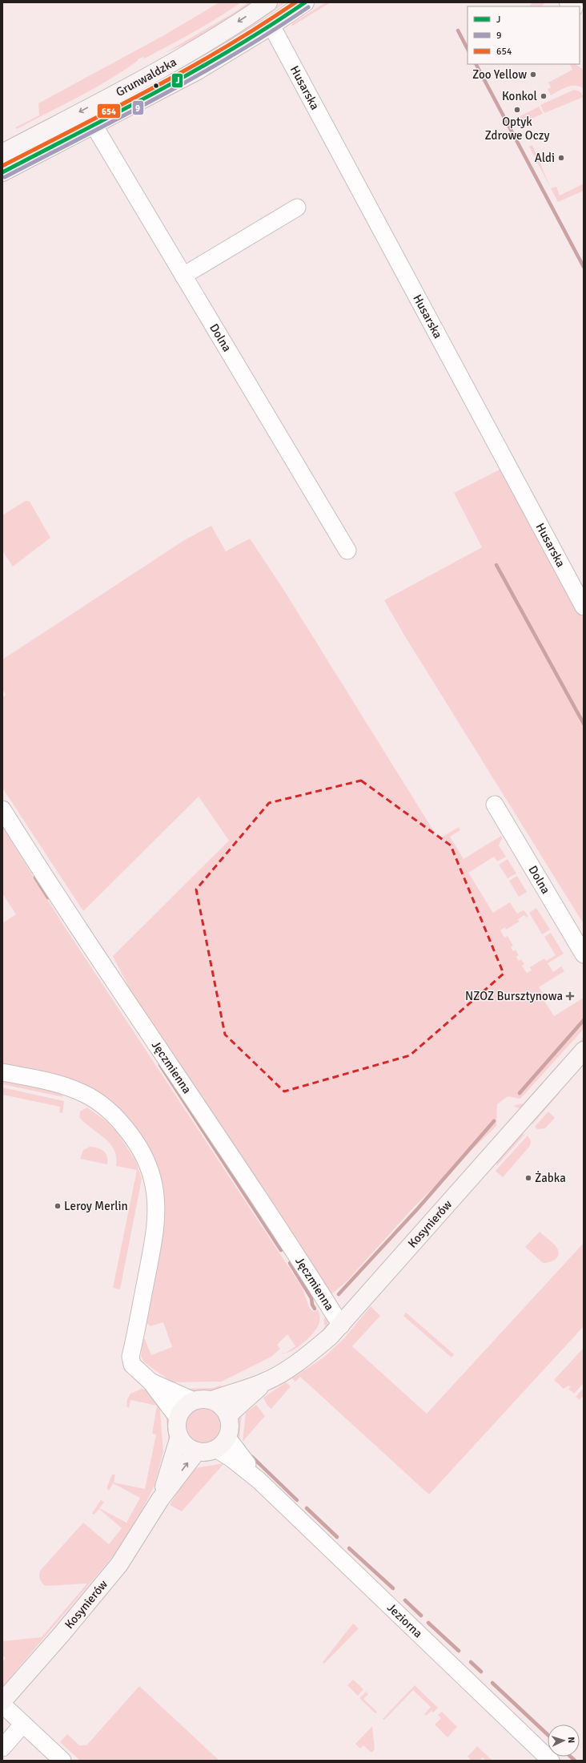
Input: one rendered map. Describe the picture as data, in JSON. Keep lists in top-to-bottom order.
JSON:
{
  "streets": {
    "main road": ["Grunwaldzka", "Kosynierów"],
    "street": [
      "Husarska",
      "Dolna",
      "Jęczmienna",
      "Jeziorna"
    ]
  },
  "crossings": [
    ["Grunwaldzka", "Husarska"],
    ["Grunwaldzka", "Dolna"],
    ["Jęczmienna", "Kosynierów"],
    ["Kosynierów", "Jeziorna"]
  ],
  "places": {
    "other": [
      "Zoo Yellow",
      "Konkol",
      "Optyk Zdrowe Oczy",
      "Aldi",
      "Żabka",
      "Leroy Merlin"
    ],
    "health": ["NZOZ Bursztynowa"]
  },
  "lines": ["transit line J", "transit line 654", "transit line 9"],
  "legend": ["J", "9", "654"],
  "north": "right"
}
